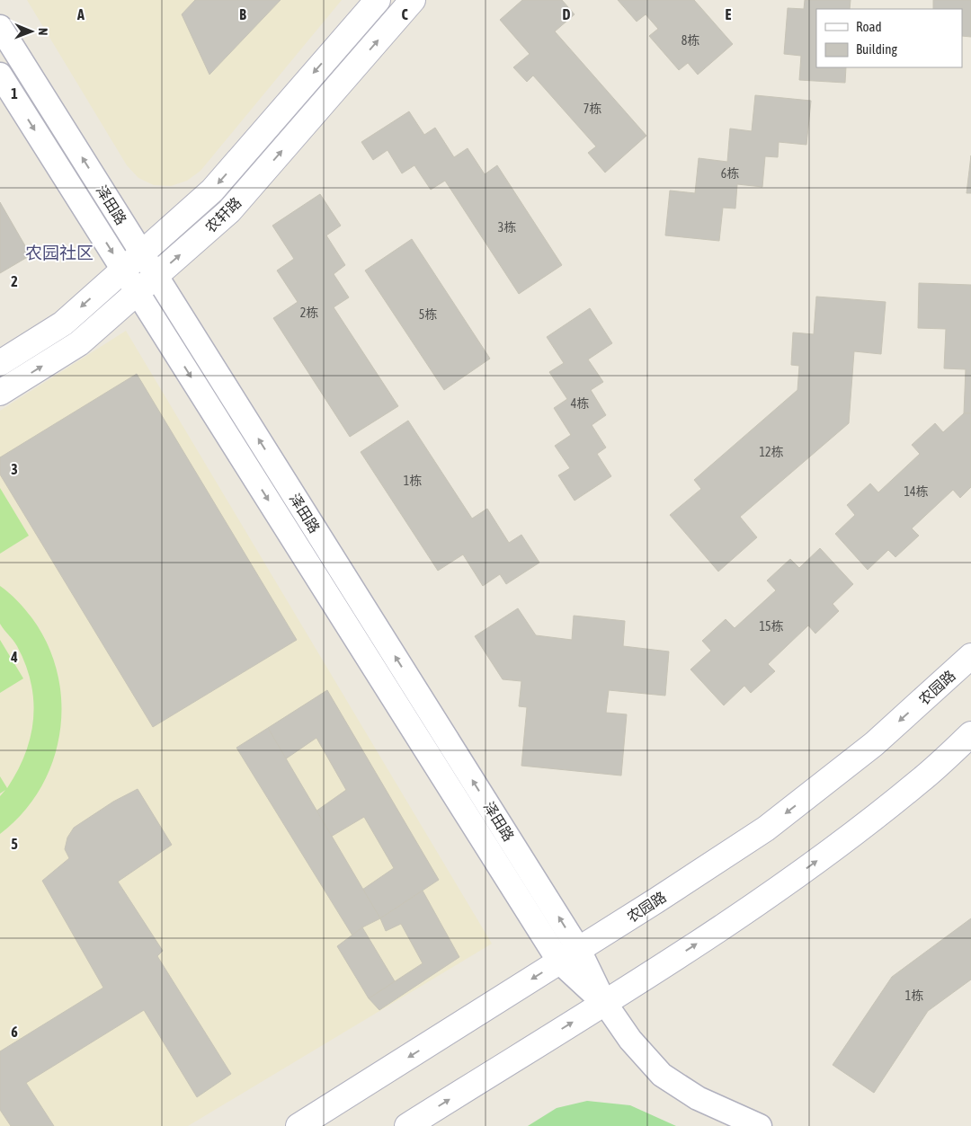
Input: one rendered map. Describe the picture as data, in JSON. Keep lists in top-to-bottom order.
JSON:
{
  "streets": {
    "main road": ["农轩路", "农园路"],
    "street": ["泽田路"]
  },
  "crossings": [
    ["泽田路", "农轩路"],
    ["泽田路", "农园路"]
  ],
  "districts": ["农园社区"],
  "house_numbers": [
    "8栋",
    "7栋",
    "6栋",
    "3栋",
    "2栋",
    "5栋",
    "4栋",
    "12栋",
    "1栋",
    "14栋",
    "15栋",
    "1栋"
  ],
  "legend": ["Road", "Building"],
  "north": "right",
  "grid": {
    "columns": [
      "A",
      "B",
      "C",
      "D",
      "E"
    ],
    "rows": [
      "1",
      "2",
      "3",
      "4",
      "5",
      "6"
    ]
  }
}
